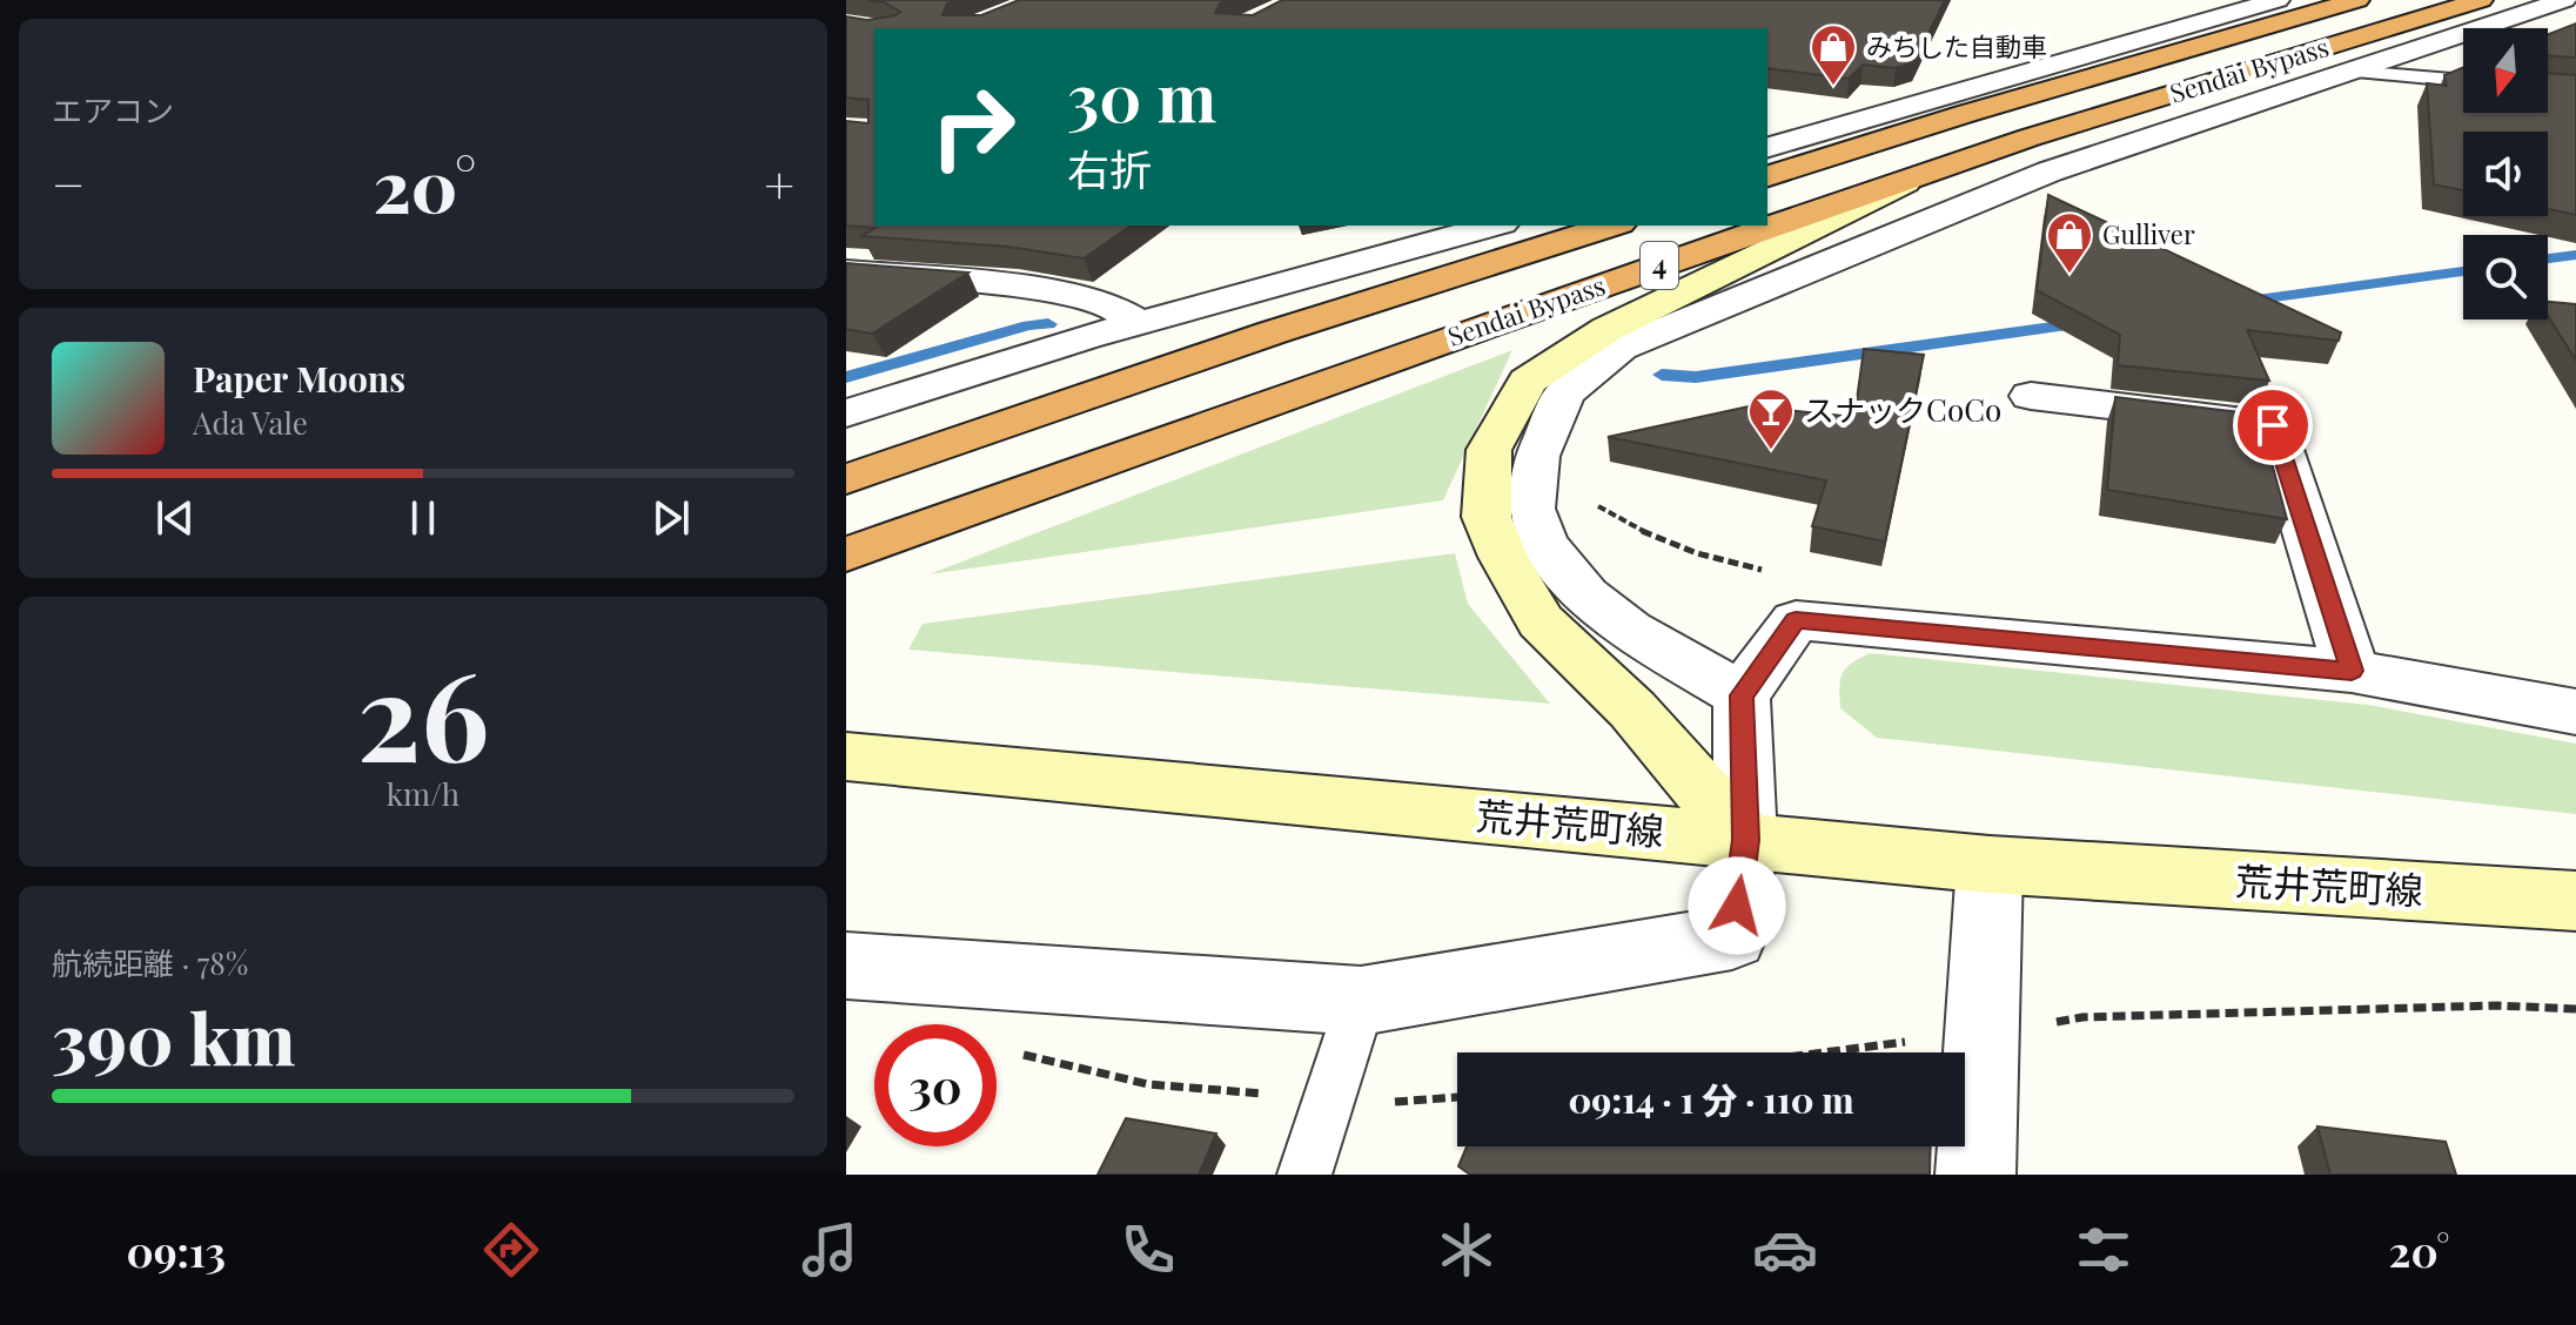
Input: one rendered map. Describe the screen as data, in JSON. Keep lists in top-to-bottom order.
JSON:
{
  "streets": {
    "highway": ["Sendai Bypass", "4"],
    "main road": ["荒井荒町線"]
  },
  "places": {
    "shop": ["みちした自動車", "Gulliver"],
    "bar": ["スナックCoCo"]
  },
  "north": "bottom",
  "page": {
    "tile": [
      "エアコン",
      ["26", "km/h"],
      ["航続距離 · 78%", "390 km"]
    ],
    "turn": ["30 m", "右折"],
    "heat": ["−", "20°", "+"],
    "song": ["Paper Moons", "Ada Vale"],
    "limit": "30",
    "trip": "09:14 · 1 分 · 110 m",
    "tabs": ["09:13", "20°"]
  }
}
